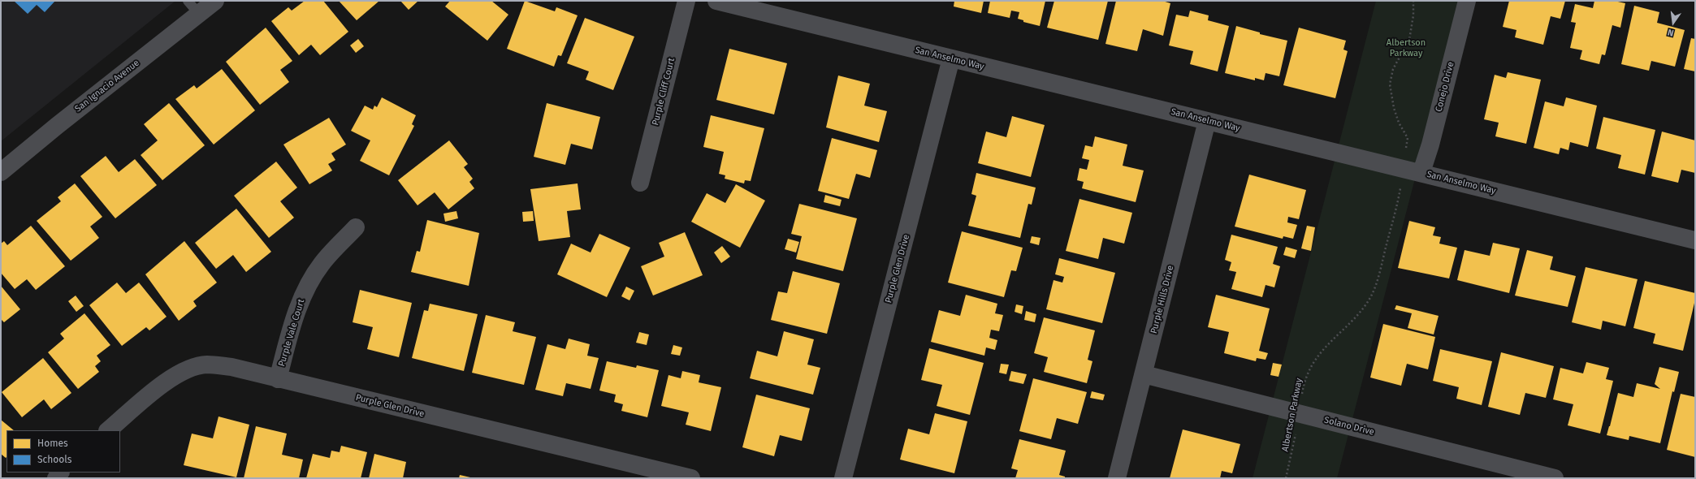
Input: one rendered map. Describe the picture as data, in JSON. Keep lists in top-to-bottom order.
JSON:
{
  "streets": {
    "street": [
      "San Anselmo Way",
      "San Ignacio Avenue",
      "Conejo Drive",
      "Purple Cliff Court",
      "Purple Glen Drive",
      "Purple Hills Drive",
      "Purple Vale Court",
      "Solano Drive"
    ],
    "path": ["Albertson Parkway"]
  },
  "crossings": [
    ["San Anselmo Way", "Conejo Drive"],
    ["San Anselmo Way", "Purple Glen Drive"],
    ["San Anselmo Way", "Purple Hills Drive"],
    ["San Anselmo Way", "Albertson Parkway"],
    ["Purple Glen Drive", "Purple Vale Court"],
    ["Purple Hills Drive", "Solano Drive"],
    ["Albertson Parkway", "Solano Drive"]
  ],
  "parks": ["Albertson Parkway"],
  "legend": ["Homes", "Schools"],
  "north": "bottom"
}
